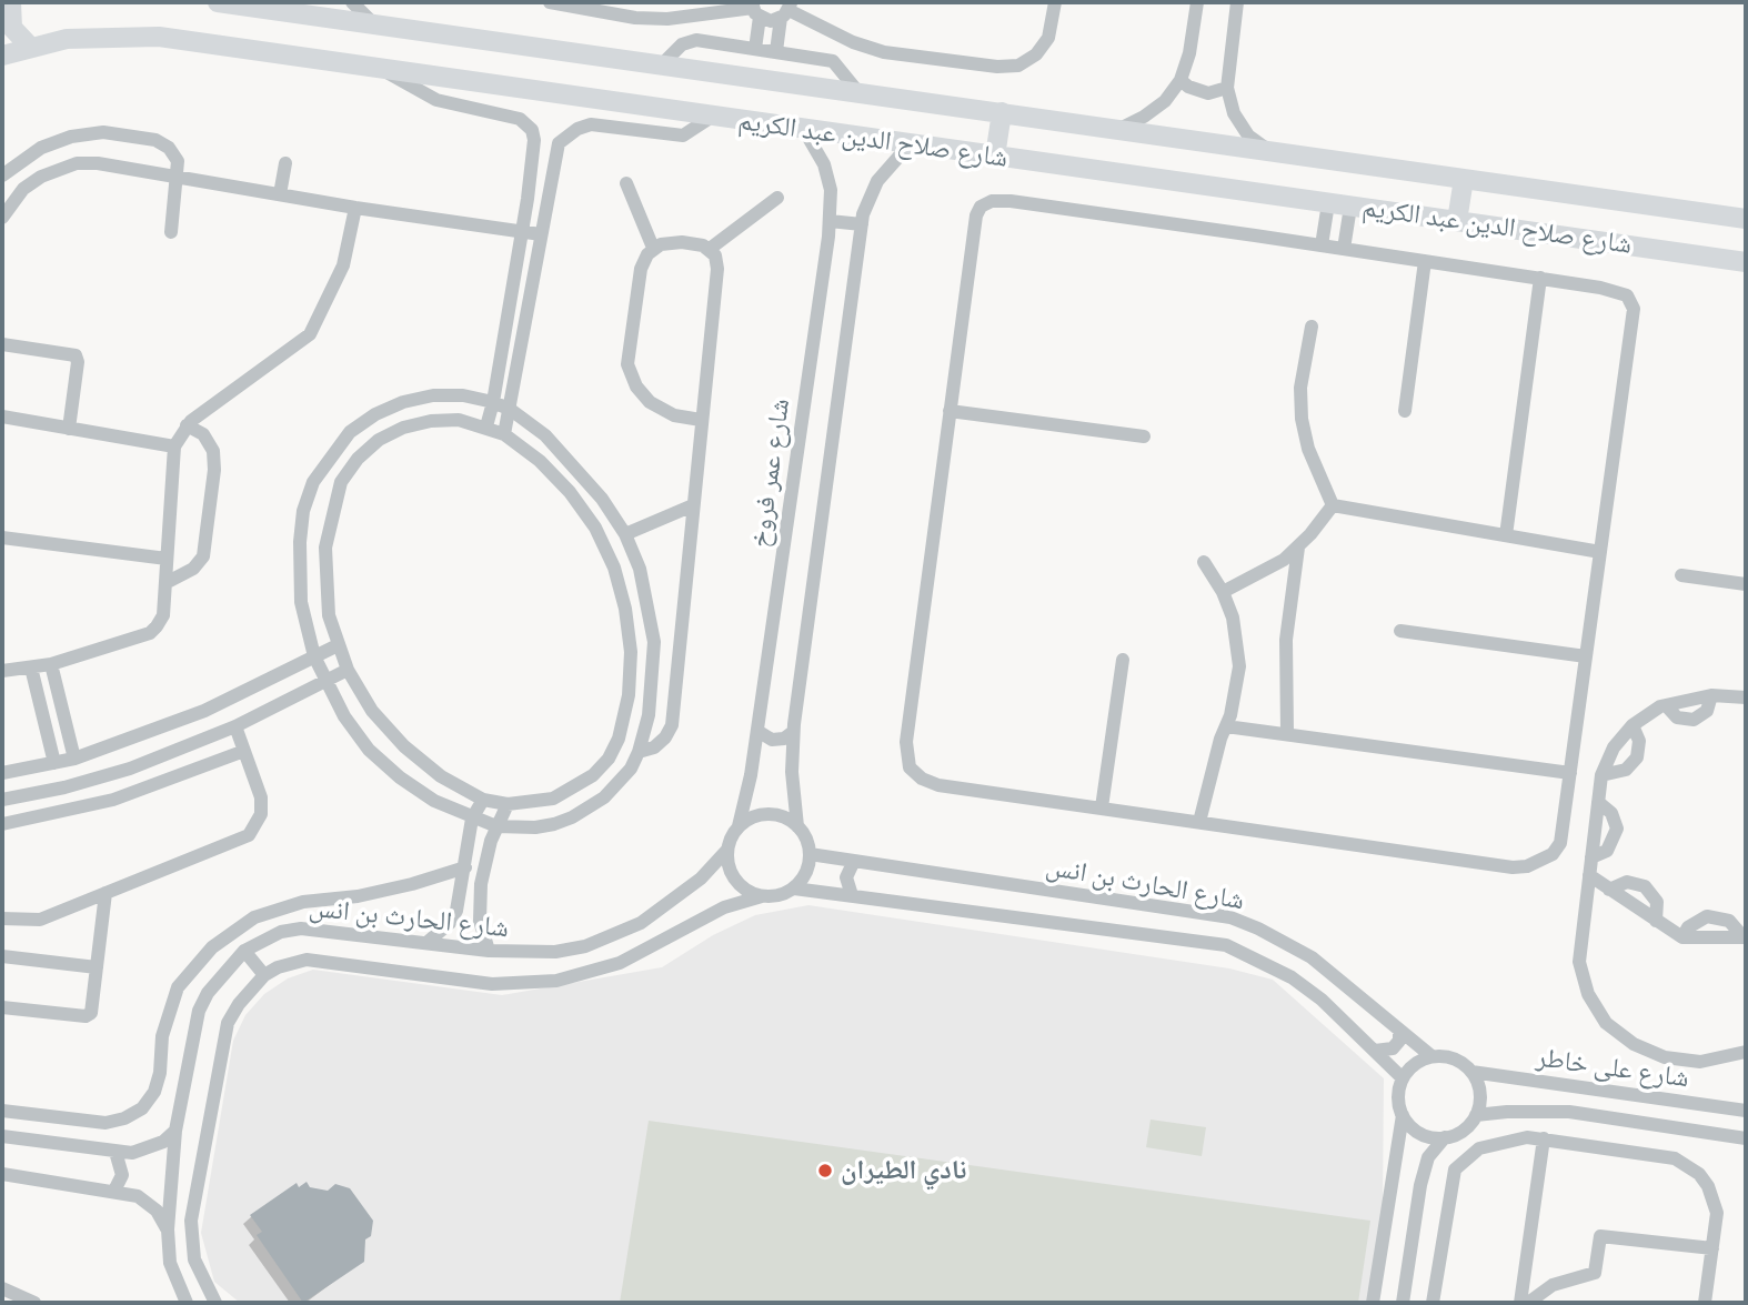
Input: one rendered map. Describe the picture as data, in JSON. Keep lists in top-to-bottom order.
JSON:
{
  "streets": {
    "main road": ["شارع صلاح الدين عبد الكريم"],
    "street": ["شارع عمر فروخ", "شارع الحارث بن انس", "شارع على خاطر"]
  },
  "crossings": [
    ["شارع صلاح الدين عبد الكريم", "شارع عمر فروخ"],
    ["شارع عمر فروخ", "شارع الحارث بن انس"],
    ["شارع الحارث بن انس", "شارع على خاطر"]
  ],
  "places": ["نادي الطيران"]
}
